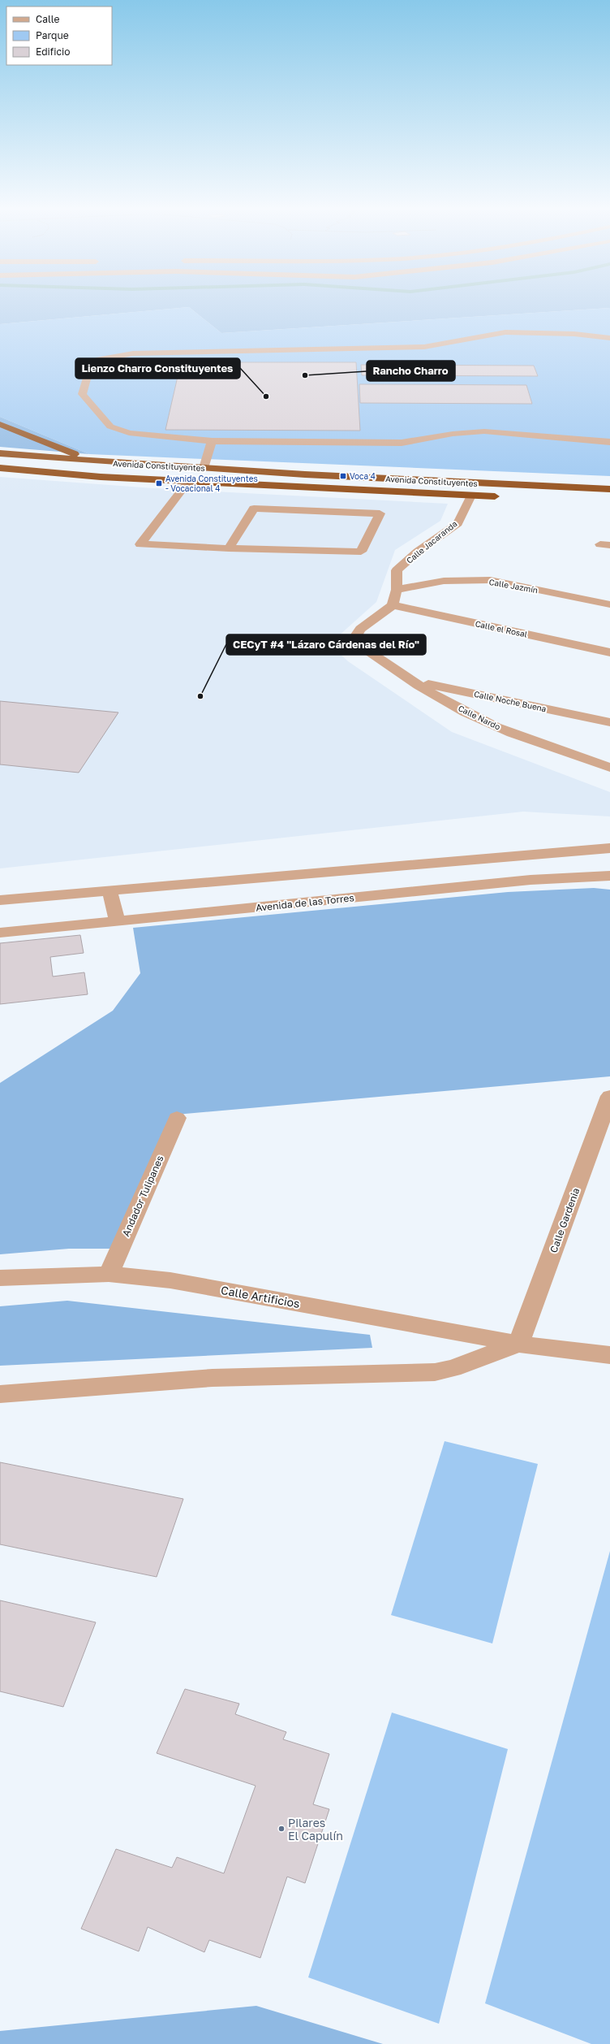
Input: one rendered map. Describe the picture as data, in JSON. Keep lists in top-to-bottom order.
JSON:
{
  "streets": {
    "highway": ["Avenida Constituyentes"],
    "street": [
      "Calle Jacaranda",
      "Calle Jazmín",
      "Calle el Rosal",
      "Calle Noche Buena",
      "Calle Nardo",
      "Avenida de las Torres",
      "Andador Tulipanes",
      "Calle Gardenia",
      "Calle Artificios"
    ]
  },
  "crossings": [
    ["Avenida Constituyentes", "Calle Jacaranda"],
    ["Calle Jacaranda", "Calle Jazmín"],
    ["Calle Jacaranda", "Calle el Rosal"],
    ["Calle Jacaranda", "Calle Nardo"],
    ["Calle el Rosal", "Calle Nardo"],
    ["Calle Noche Buena", "Calle Nardo"],
    ["Andador Tulipanes", "Calle Artificios"],
    ["Calle Gardenia", "Calle Artificios"]
  ],
  "places": {
    "other": [
      "Rancho Charro",
      "Lienzo Charro Constituyentes",
      "CECyT #4 \"Lázaro Cárdenas del Río\"",
      "Pilares El Capulín"
    ],
    "transit": ["Voca 4", "Avenida Constituyentes - Vocacional 4"]
  },
  "legend": ["Calle", "Parque", "Edificio"]
}
